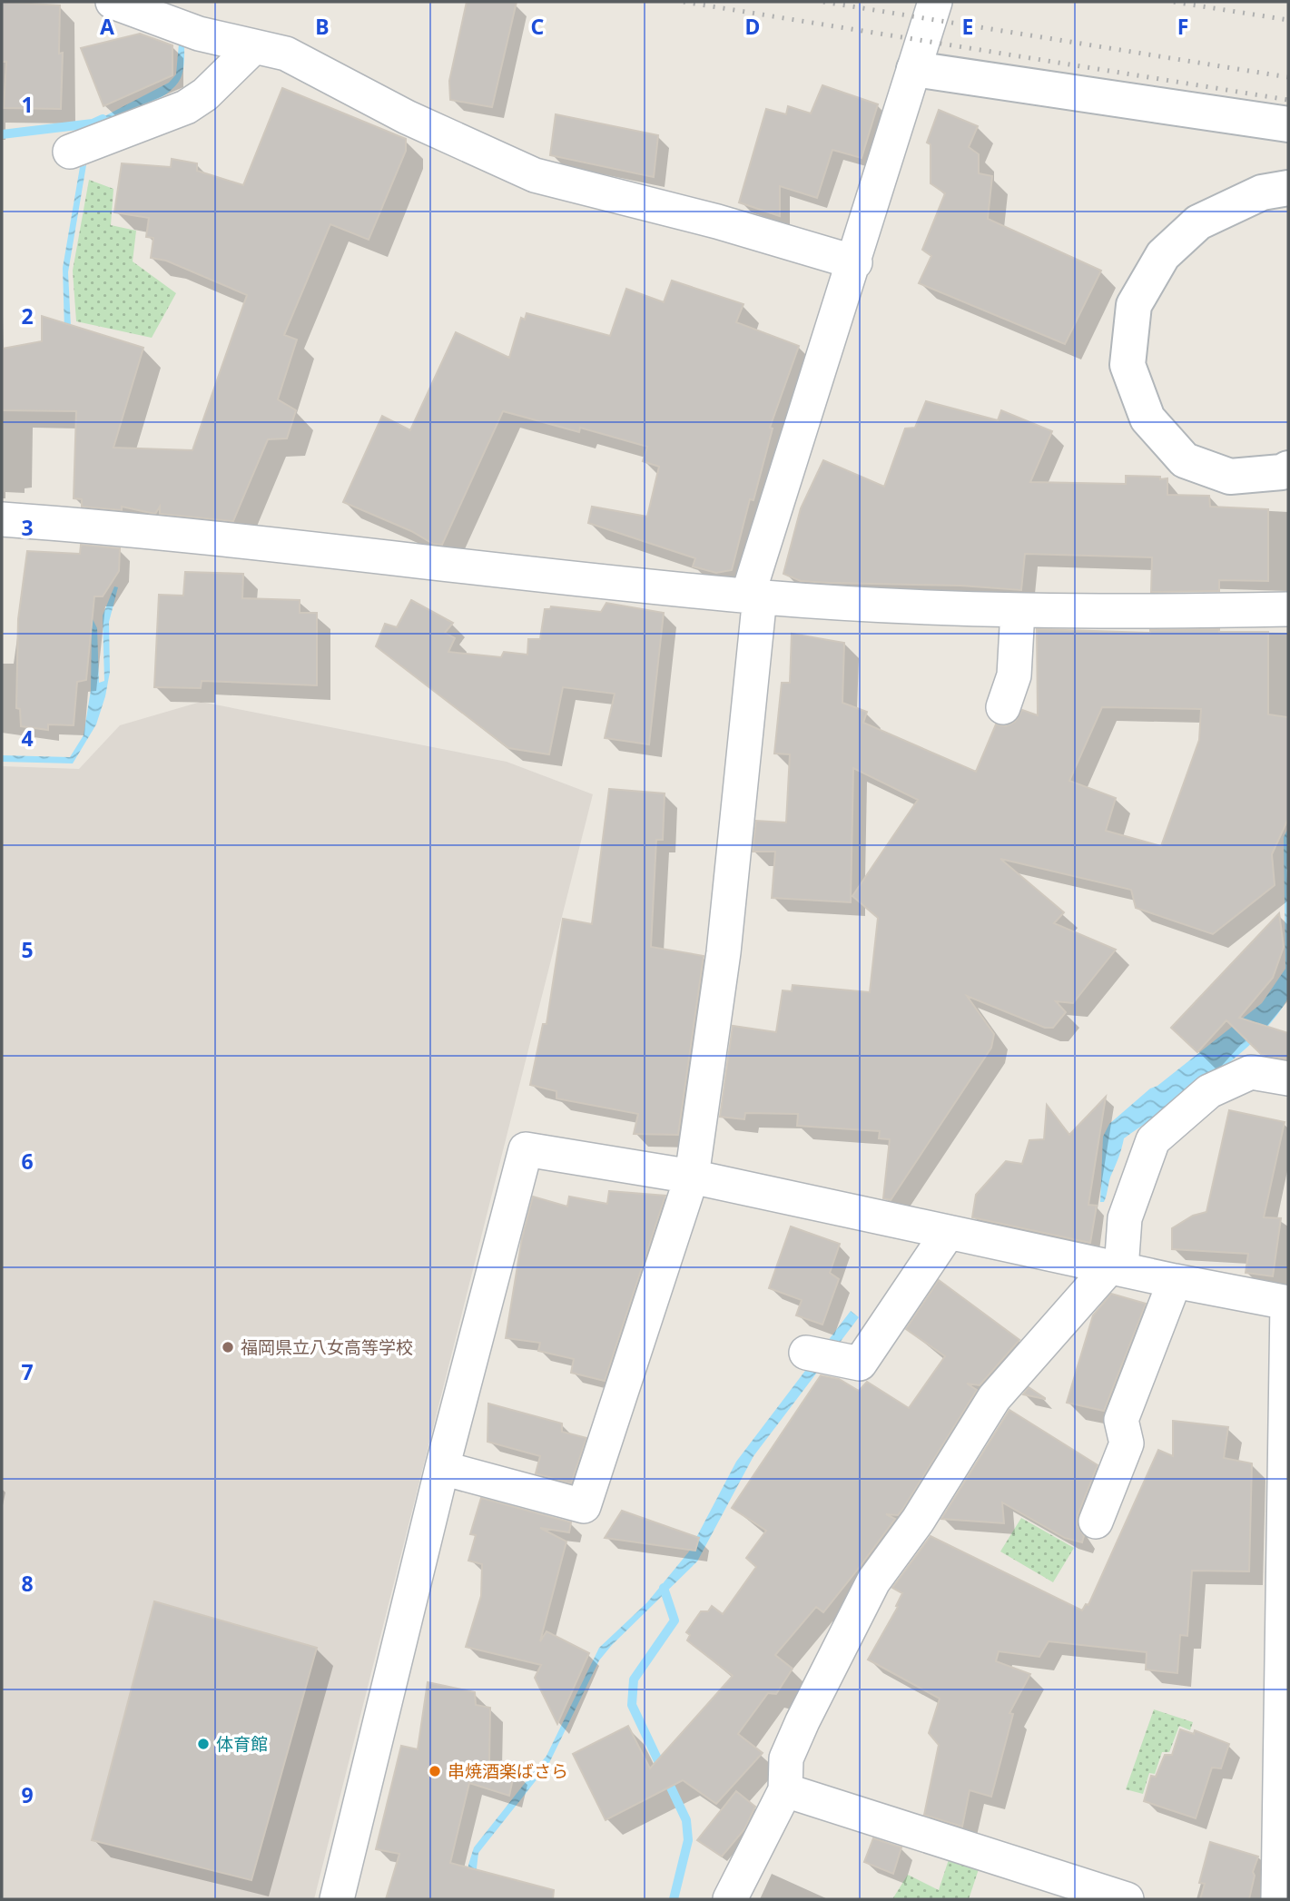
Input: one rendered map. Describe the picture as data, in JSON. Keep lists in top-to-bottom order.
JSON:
{
  "places": ["福岡県立八女高等学校", "体育館", "串焼酒楽ばさら"],
  "grid": {
    "columns": [
      "A",
      "B",
      "C",
      "D",
      "E",
      "F"
    ],
    "rows": [
      "1",
      "2",
      "3",
      "4",
      "5",
      "6",
      "7",
      "8",
      "9"
    ]
  }
}
